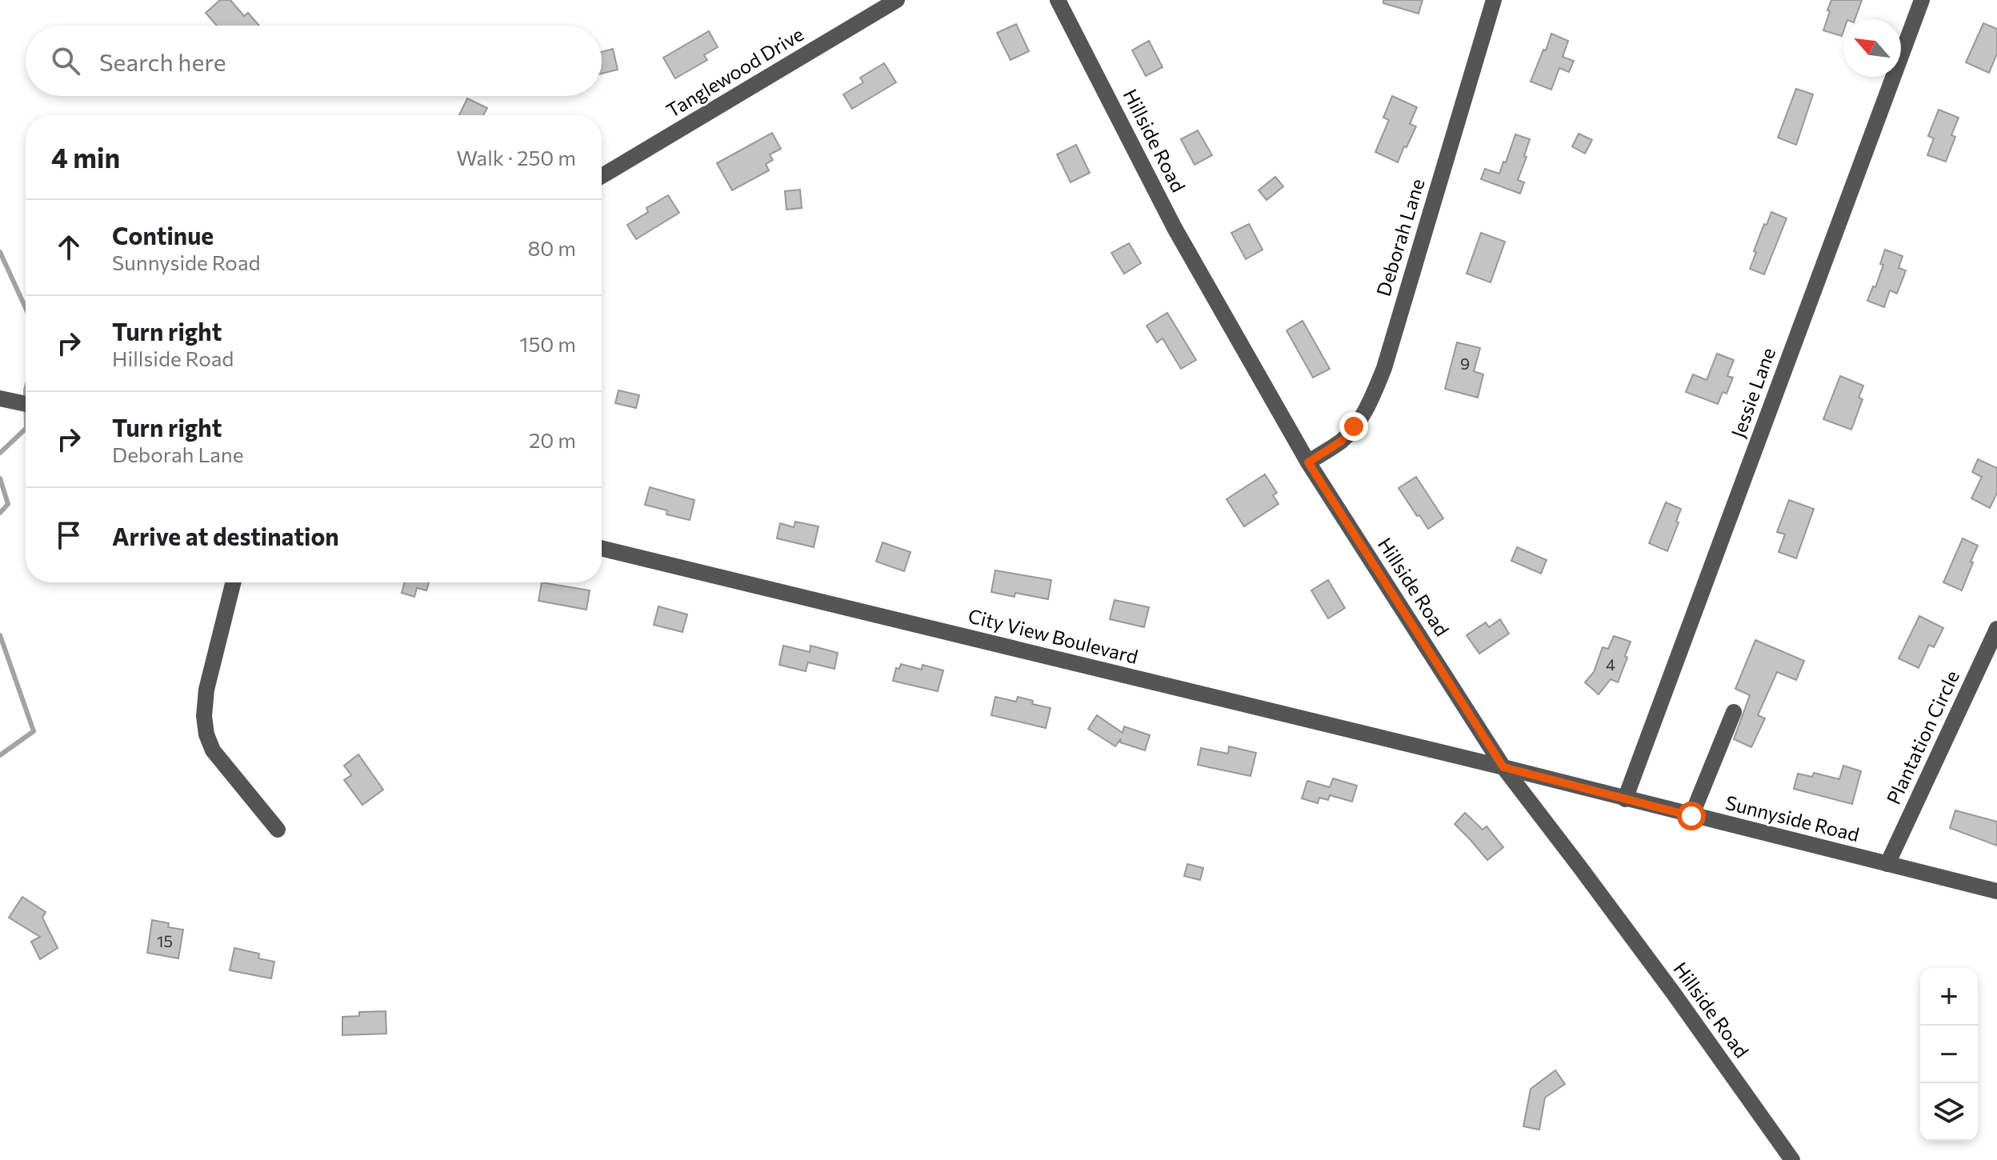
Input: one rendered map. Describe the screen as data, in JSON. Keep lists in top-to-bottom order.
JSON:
{
  "streets": {
    "street": [
      "Tanglewood Drive",
      "Hillside Road",
      "Deborah Lane",
      "Jessie Lane",
      "City View Boulevard",
      "Plantation Circle",
      "Sunnyside Road"
    ]
  },
  "crossings": [
    ["Hillside Road", "Deborah Lane"],
    ["Hillside Road", "City View Boulevard"],
    ["Hillside Road", "Sunnyside Road"],
    ["Jessie Lane", "Sunnyside Road"],
    ["City View Boulevard", "Sunnyside Road"],
    ["Plantation Circle", "Sunnyside Road"]
  ],
  "house_numbers": ["9", "4", "15"],
  "north": "top left",
  "page": {
    "search": "Search here",
    "heading": ["4 min", "Walk · 250 m"],
    "list": [
      ["Continue", "Sunnyside Road", "80 m"],
      ["Turn right", "Hillside Road", "150 m"],
      ["Turn right", "Deborah Lane", "20 m"],
      "Arrive at destination"
    ],
    "map_buttons": ["+", "−"]
  }
}
